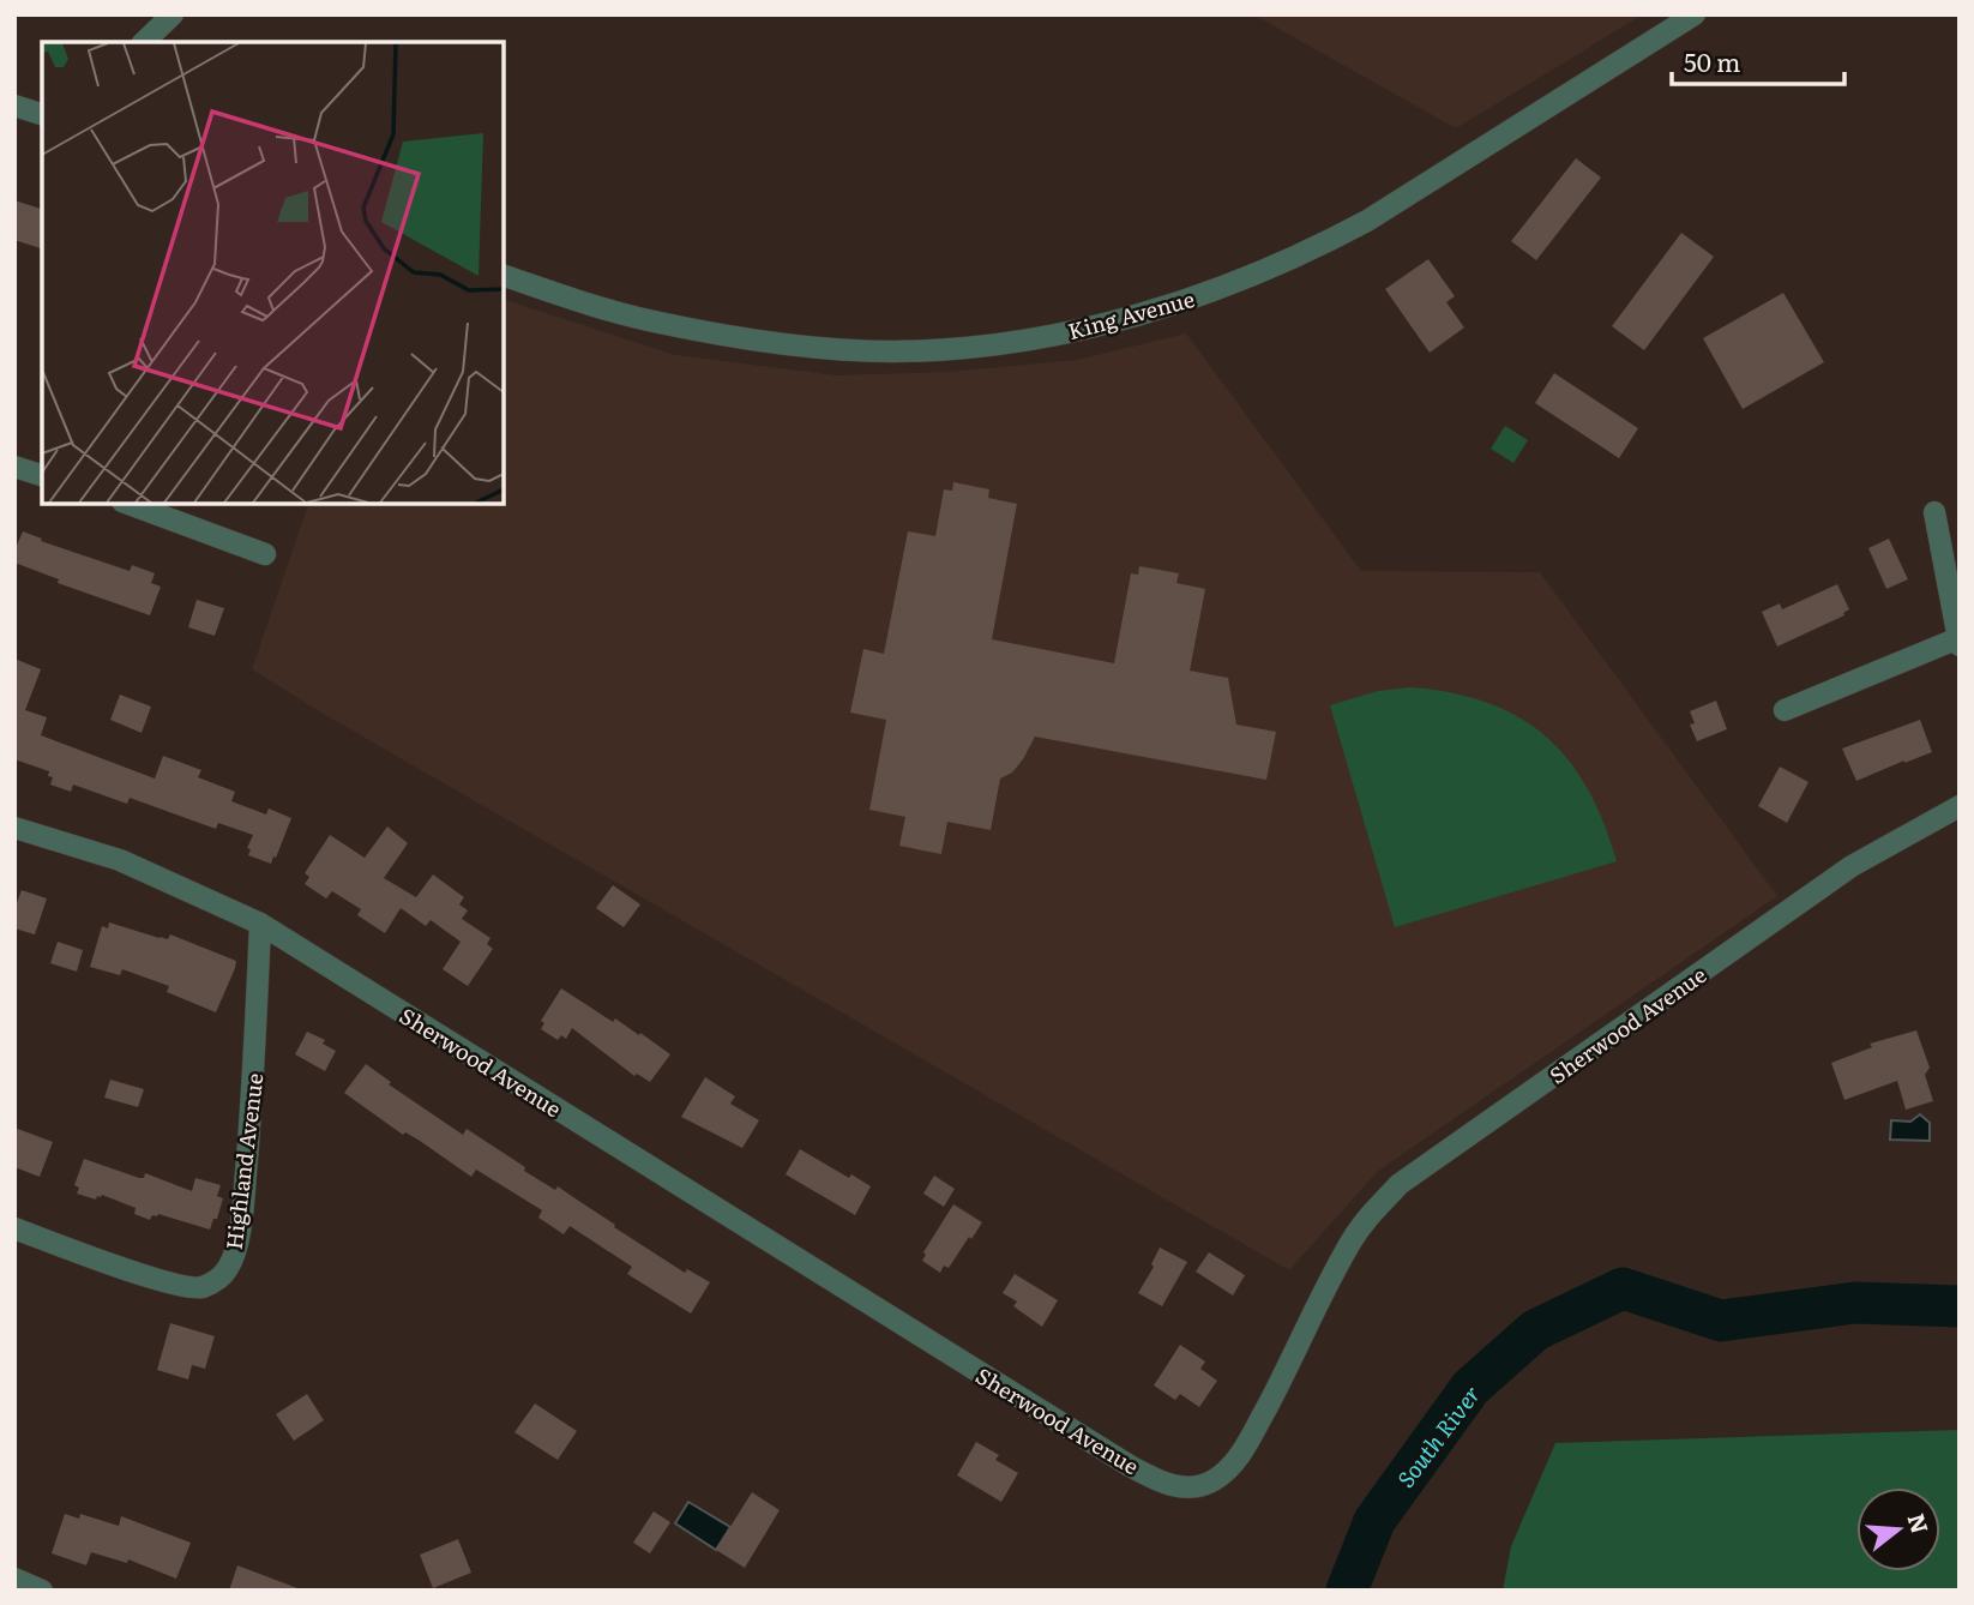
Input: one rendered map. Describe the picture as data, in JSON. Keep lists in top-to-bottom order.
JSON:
{
  "streets": {
    "street": ["King Avenue", "Sherwood Avenue", "Highland Avenue"]
  },
  "crossings": [
    ["Sherwood Avenue", "Highland Avenue"]
  ],
  "water": ["South River"],
  "scale_bar": "50 m",
  "north": "right"
}
